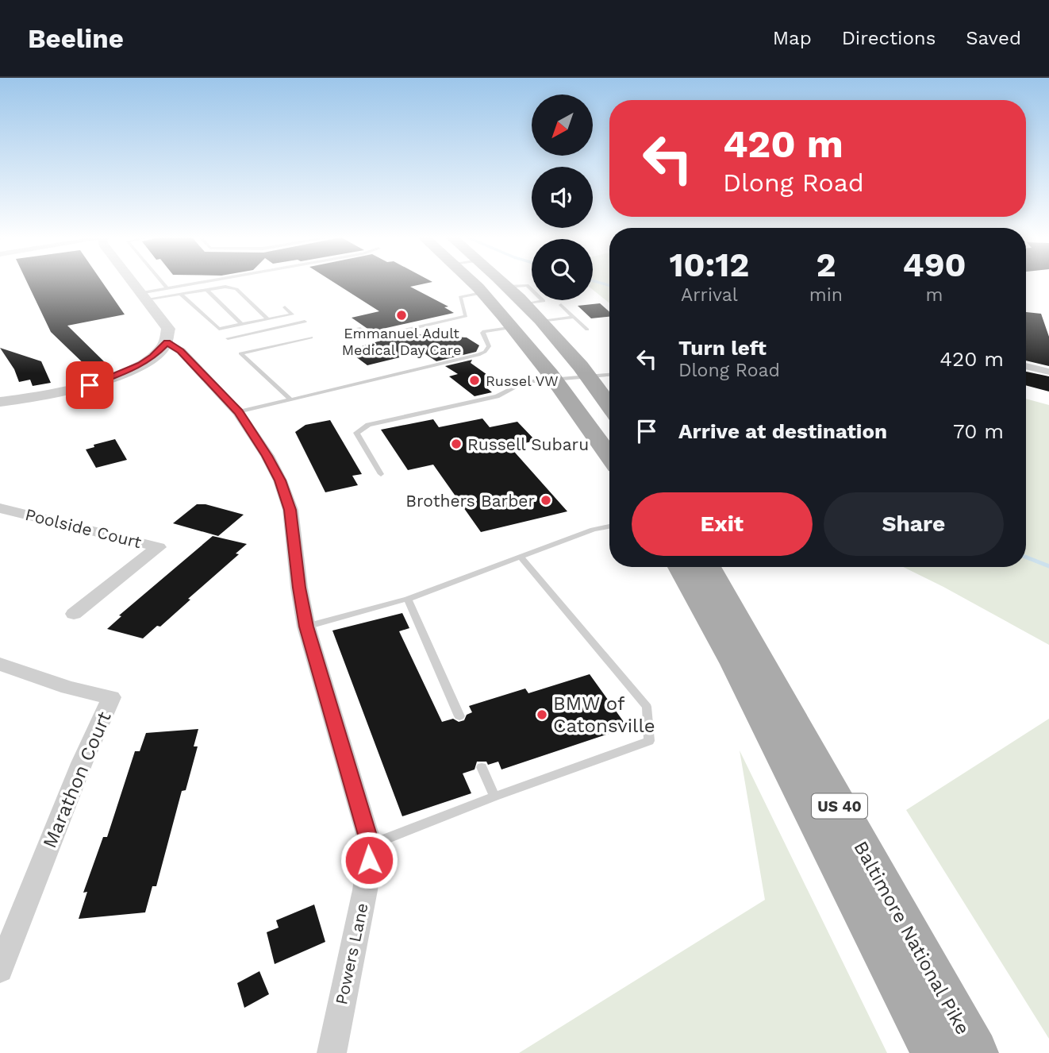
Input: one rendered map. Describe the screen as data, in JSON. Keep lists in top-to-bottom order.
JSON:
{
  "streets": {
    "main road": ["US 40", "Baltimore National Pike"],
    "street": ["Poolside Court", "Marathon Court", "Powers Lane"]
  },
  "places": [
    "Emmanuel Adult Medical Day Care",
    "Russel VW",
    "Russell Subaru",
    "Brothers Barber",
    "BMW of Catonsville"
  ],
  "north": "bottom left",
  "page": {
    "header": "Beeline",
    "nav": ["Map", "Directions", "Saved"],
    "turn": ["420 m", "Dlong Road"],
    "eta": [
      "10:12",
      "Arrival",
      "2",
      "min",
      "490",
      "m"
    ],
    "list": [
      {
        "name": "Turn left",
        "note": "Dlong Road",
        "value": "420 m"
      },
      {
        "name": "Arrive at destination",
        "value": "70 m"
      }
    ],
    "buttons": ["Exit", "Share"]
  }
}
